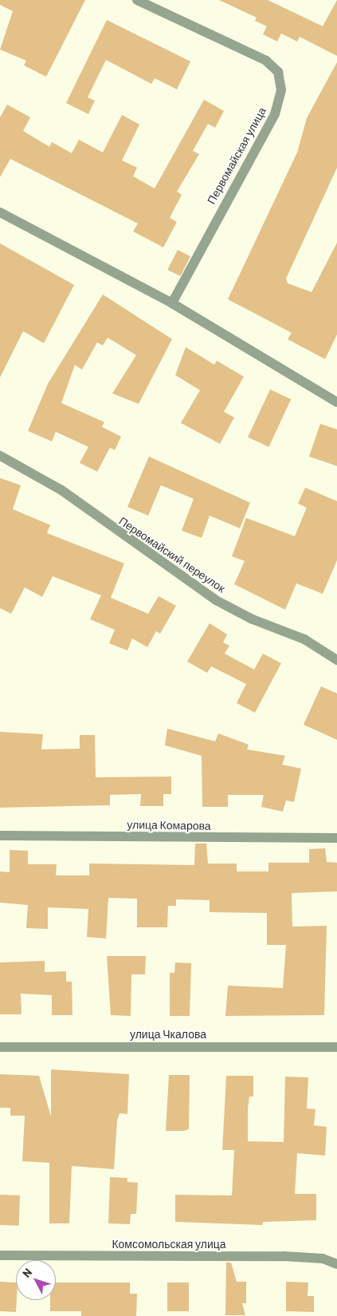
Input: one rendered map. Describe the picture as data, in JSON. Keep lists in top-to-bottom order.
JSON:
{
  "streets": {
    "street": [
      "Первомайская улица",
      "Первомайский переулок",
      "улица Комарова",
      "улица Чкалова",
      "Комсомольская улица"
    ]
  },
  "north": "top left"
}
